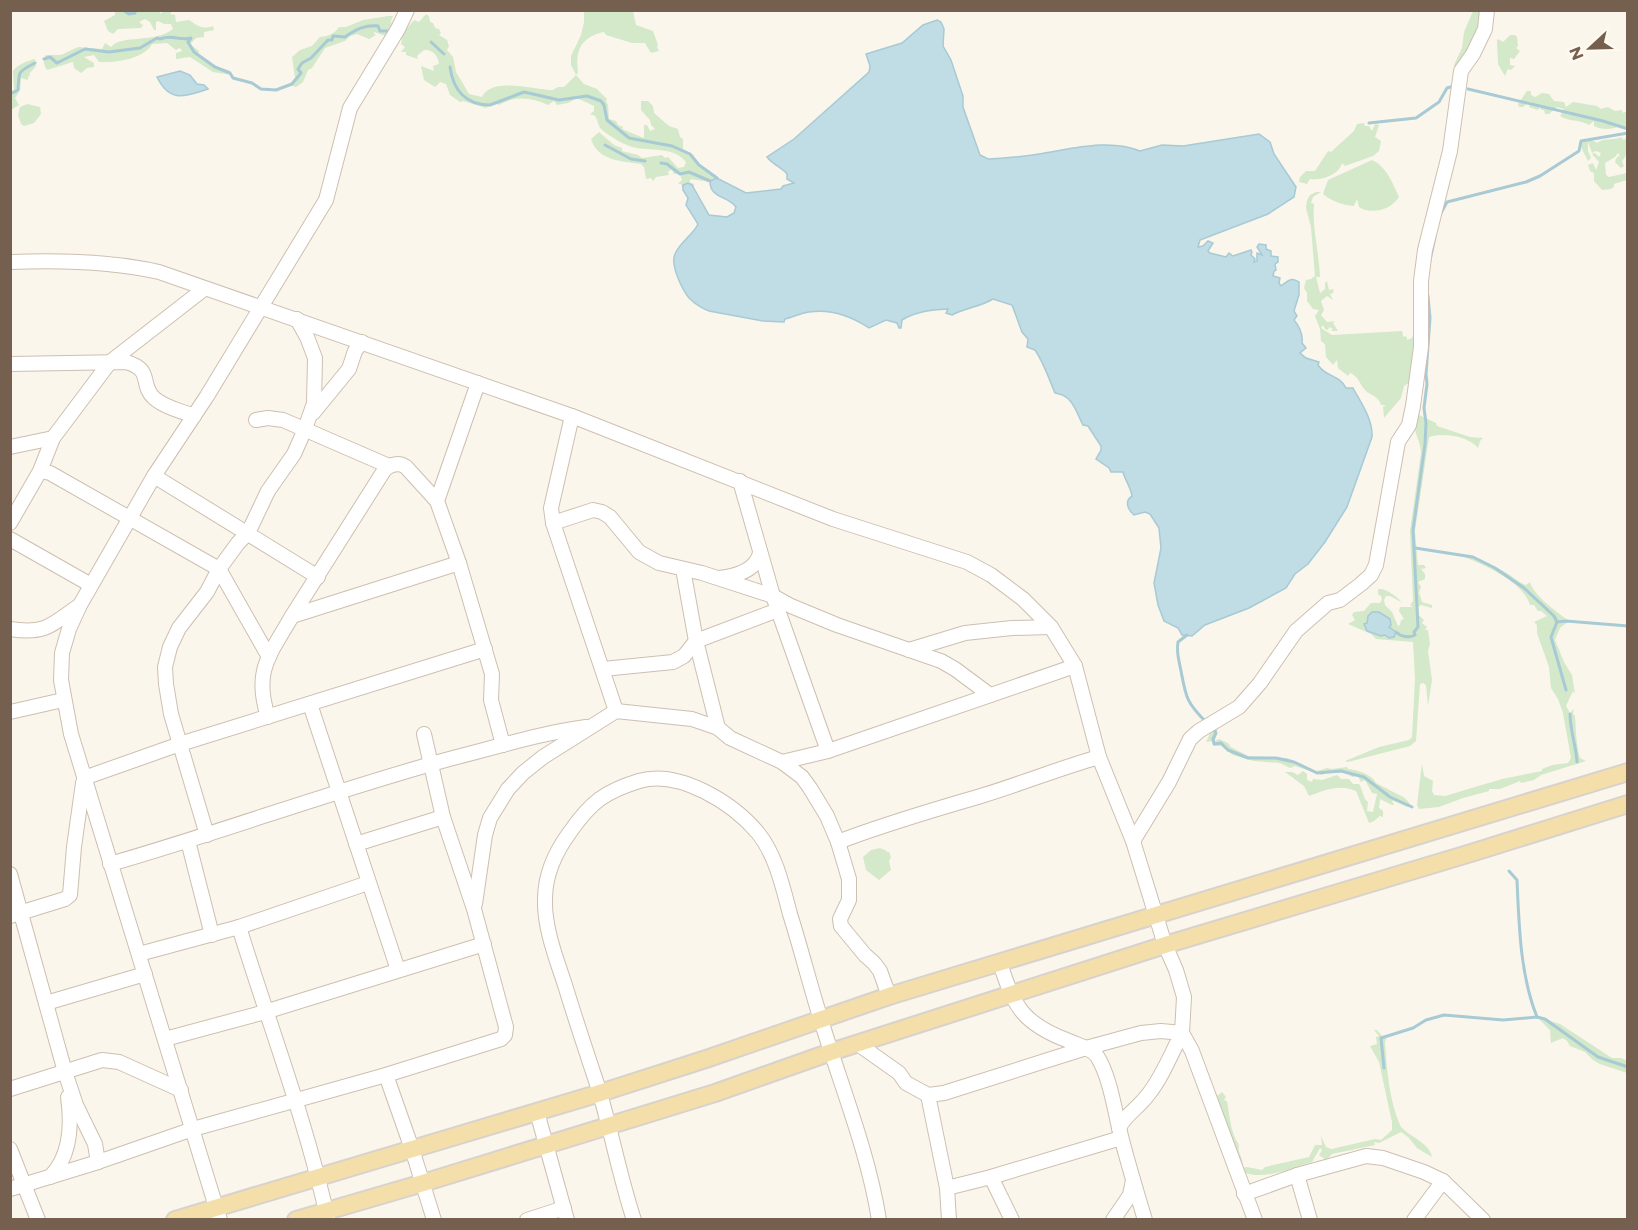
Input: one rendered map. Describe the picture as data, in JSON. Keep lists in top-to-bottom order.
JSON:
{
  "north": "left"
}
